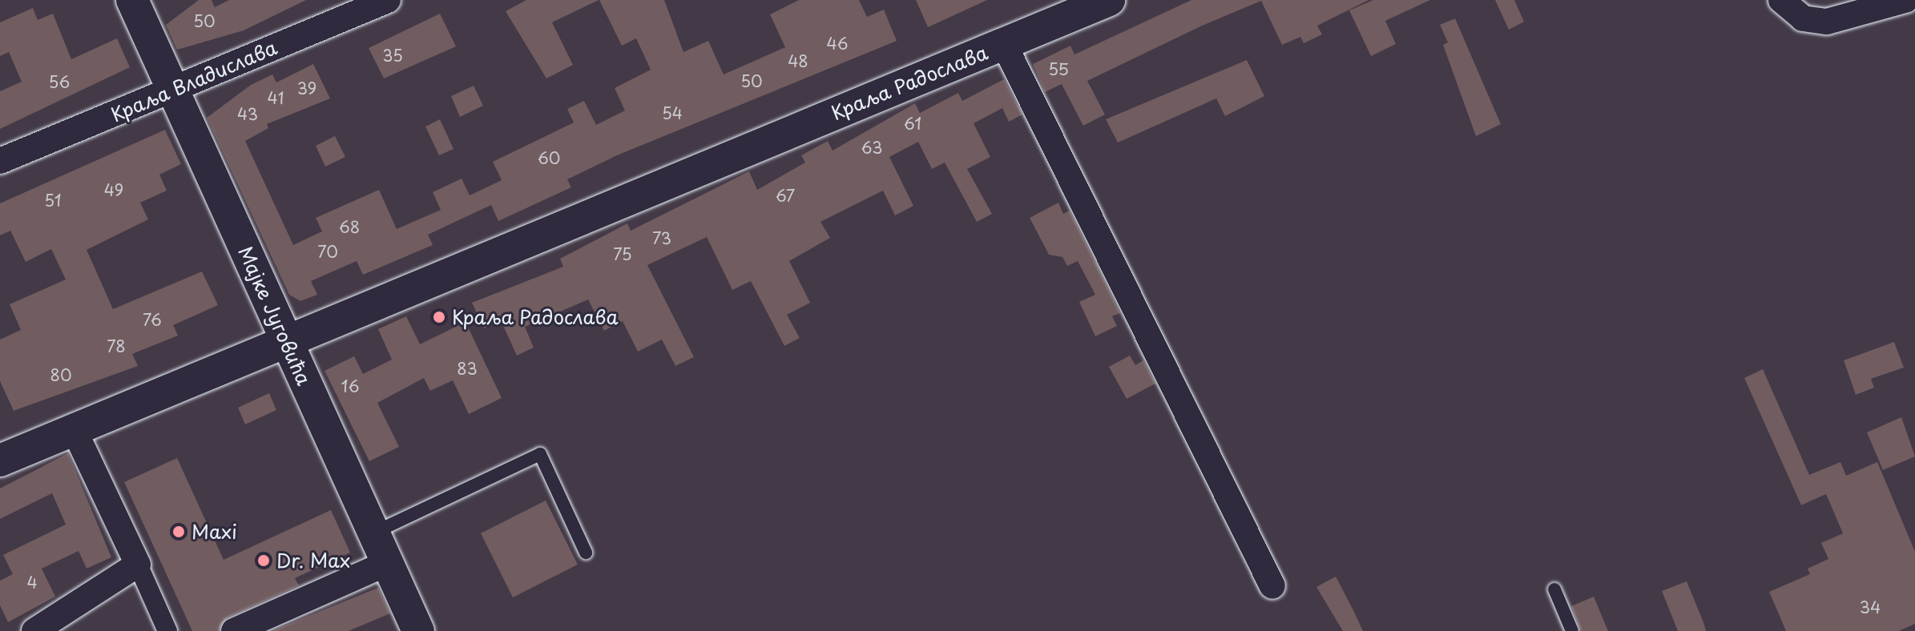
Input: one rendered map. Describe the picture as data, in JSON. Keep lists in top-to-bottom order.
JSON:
{
  "streets": {
    "street": ["Краља Владислава", "Краља Радослава", "Мајке Југовића"]
  },
  "crossings": [
    ["Краља Владислава", "Мајке Југовића"],
    ["Краља Радослава", "Мајке Југовића"]
  ],
  "places": ["Краља Радослава", "Maxi", "Dr. Max"],
  "house_numbers": [
    "50",
    "46",
    "35",
    "48",
    "55",
    "50",
    "56",
    "39",
    "41",
    "54",
    "43",
    "61",
    "63",
    "60",
    "49",
    "67",
    "51",
    "68",
    "73",
    "70",
    "75",
    "76",
    "78",
    "83",
    "80",
    "16",
    "4",
    "34"
  ]
}
